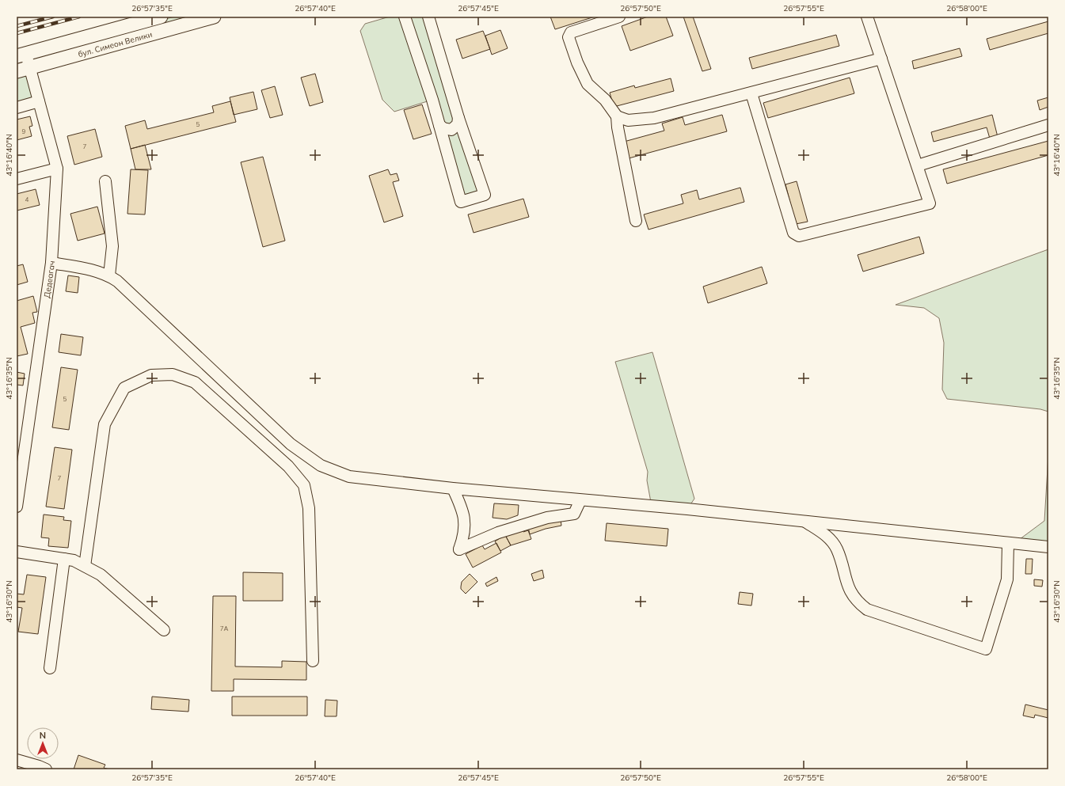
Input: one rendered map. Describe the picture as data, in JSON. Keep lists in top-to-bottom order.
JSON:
{
  "streets": {
    "main road": ["бул. Симеон Велики"],
    "street": ["Дедеагач"]
  },
  "crossings": [
    ["бул. Симеон Велики", "Дедеагач"]
  ],
  "house_numbers": [
    "5",
    "9",
    "7",
    "4",
    "5",
    "7",
    "7А"
  ],
  "north": "top",
  "coordinates": [
    "26°57'35\"E",
    "26°57'40\"E",
    "26°57'45\"E",
    "26°57'50\"E",
    "26°57'55\"E",
    "26°58'00\"E",
    "43°16'40\"N",
    "43°16'35\"N",
    "43°16'30\"N"
  ]
}
